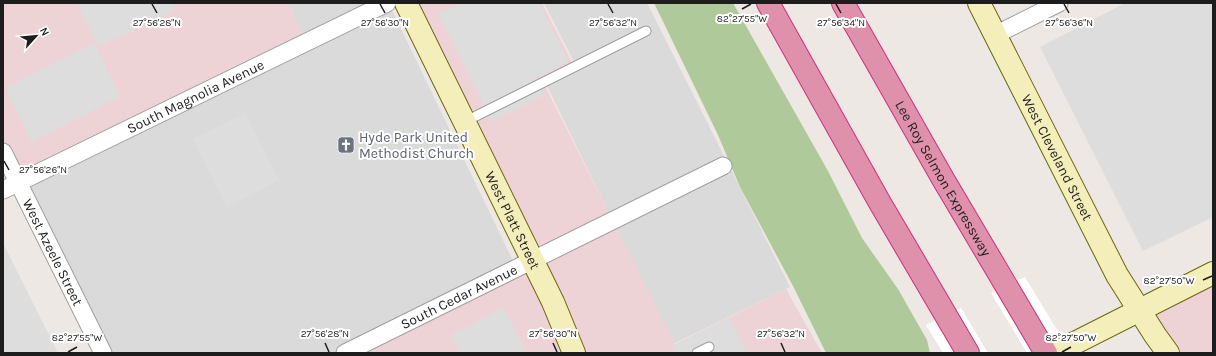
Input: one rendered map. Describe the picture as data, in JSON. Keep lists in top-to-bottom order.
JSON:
{
  "streets": {
    "highway": ["Lee Roy Selmon Expressway"],
    "main road": ["West Cleveland Street", "West Platt Street"],
    "street": ["South Magnolia Avenue", "West Azeele Street", "South Cedar Avenue"]
  },
  "crossings": [
    ["South Magnolia Avenue", "West Azeele Street"],
    ["West Platt Street", "South Cedar Avenue"]
  ],
  "places": {
    "church": ["Hyde Park United Methodist Church"]
  },
  "north": "top right",
  "coordinates": [
    "82°27'55\"W",
    "27°56'28\"N",
    "27°56'30\"N",
    "27°56'32\"N",
    "27°56'34\"N",
    "27°56'36\"N",
    "27°56'26\"N",
    "82°27'50\"W"
  ]
}
